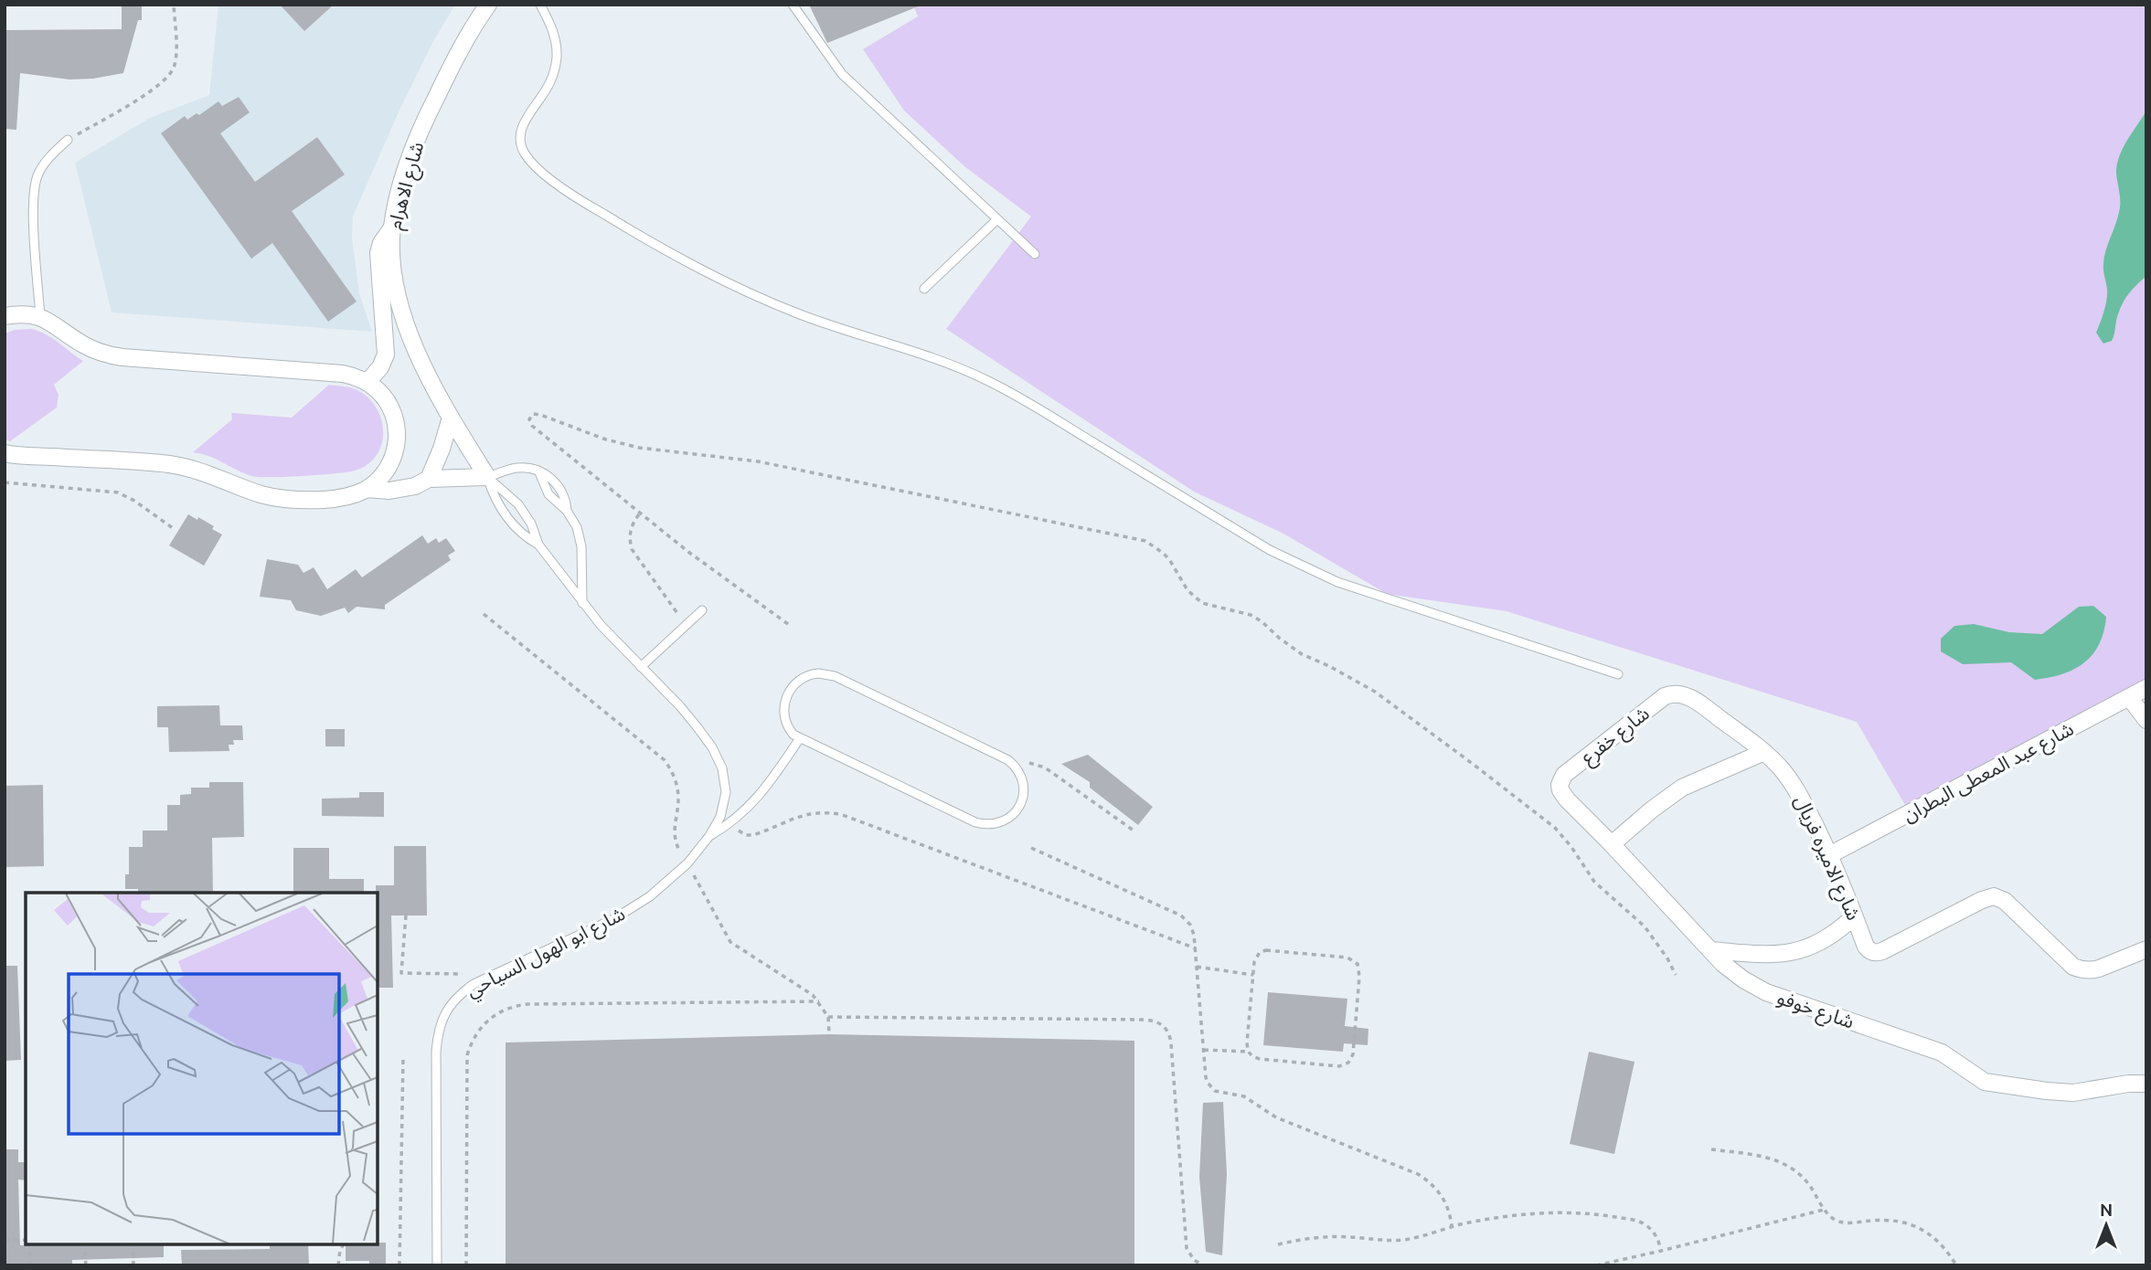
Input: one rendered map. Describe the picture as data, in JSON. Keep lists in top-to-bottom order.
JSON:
{
  "streets": {
    "street": [
      "شارع الاهرام",
      "شارع خفرع",
      "شارع عبد المعطى البطران",
      "شارع الاميره فريال",
      "شارع خوفو"
    ],
    "lane": ["شارع ابو الهول السياحي"]
  },
  "crossings": [
    ["شارع الاهرام", "شارع ابو الهول السياحي"],
    ["شارع خفرع", "شارع الاميره فريال"],
    ["شارع خفرع", "شارع خوفو"],
    ["شارع عبد المعطى البطران", "شارع الاميره فريال"]
  ],
  "north": "top"
}
